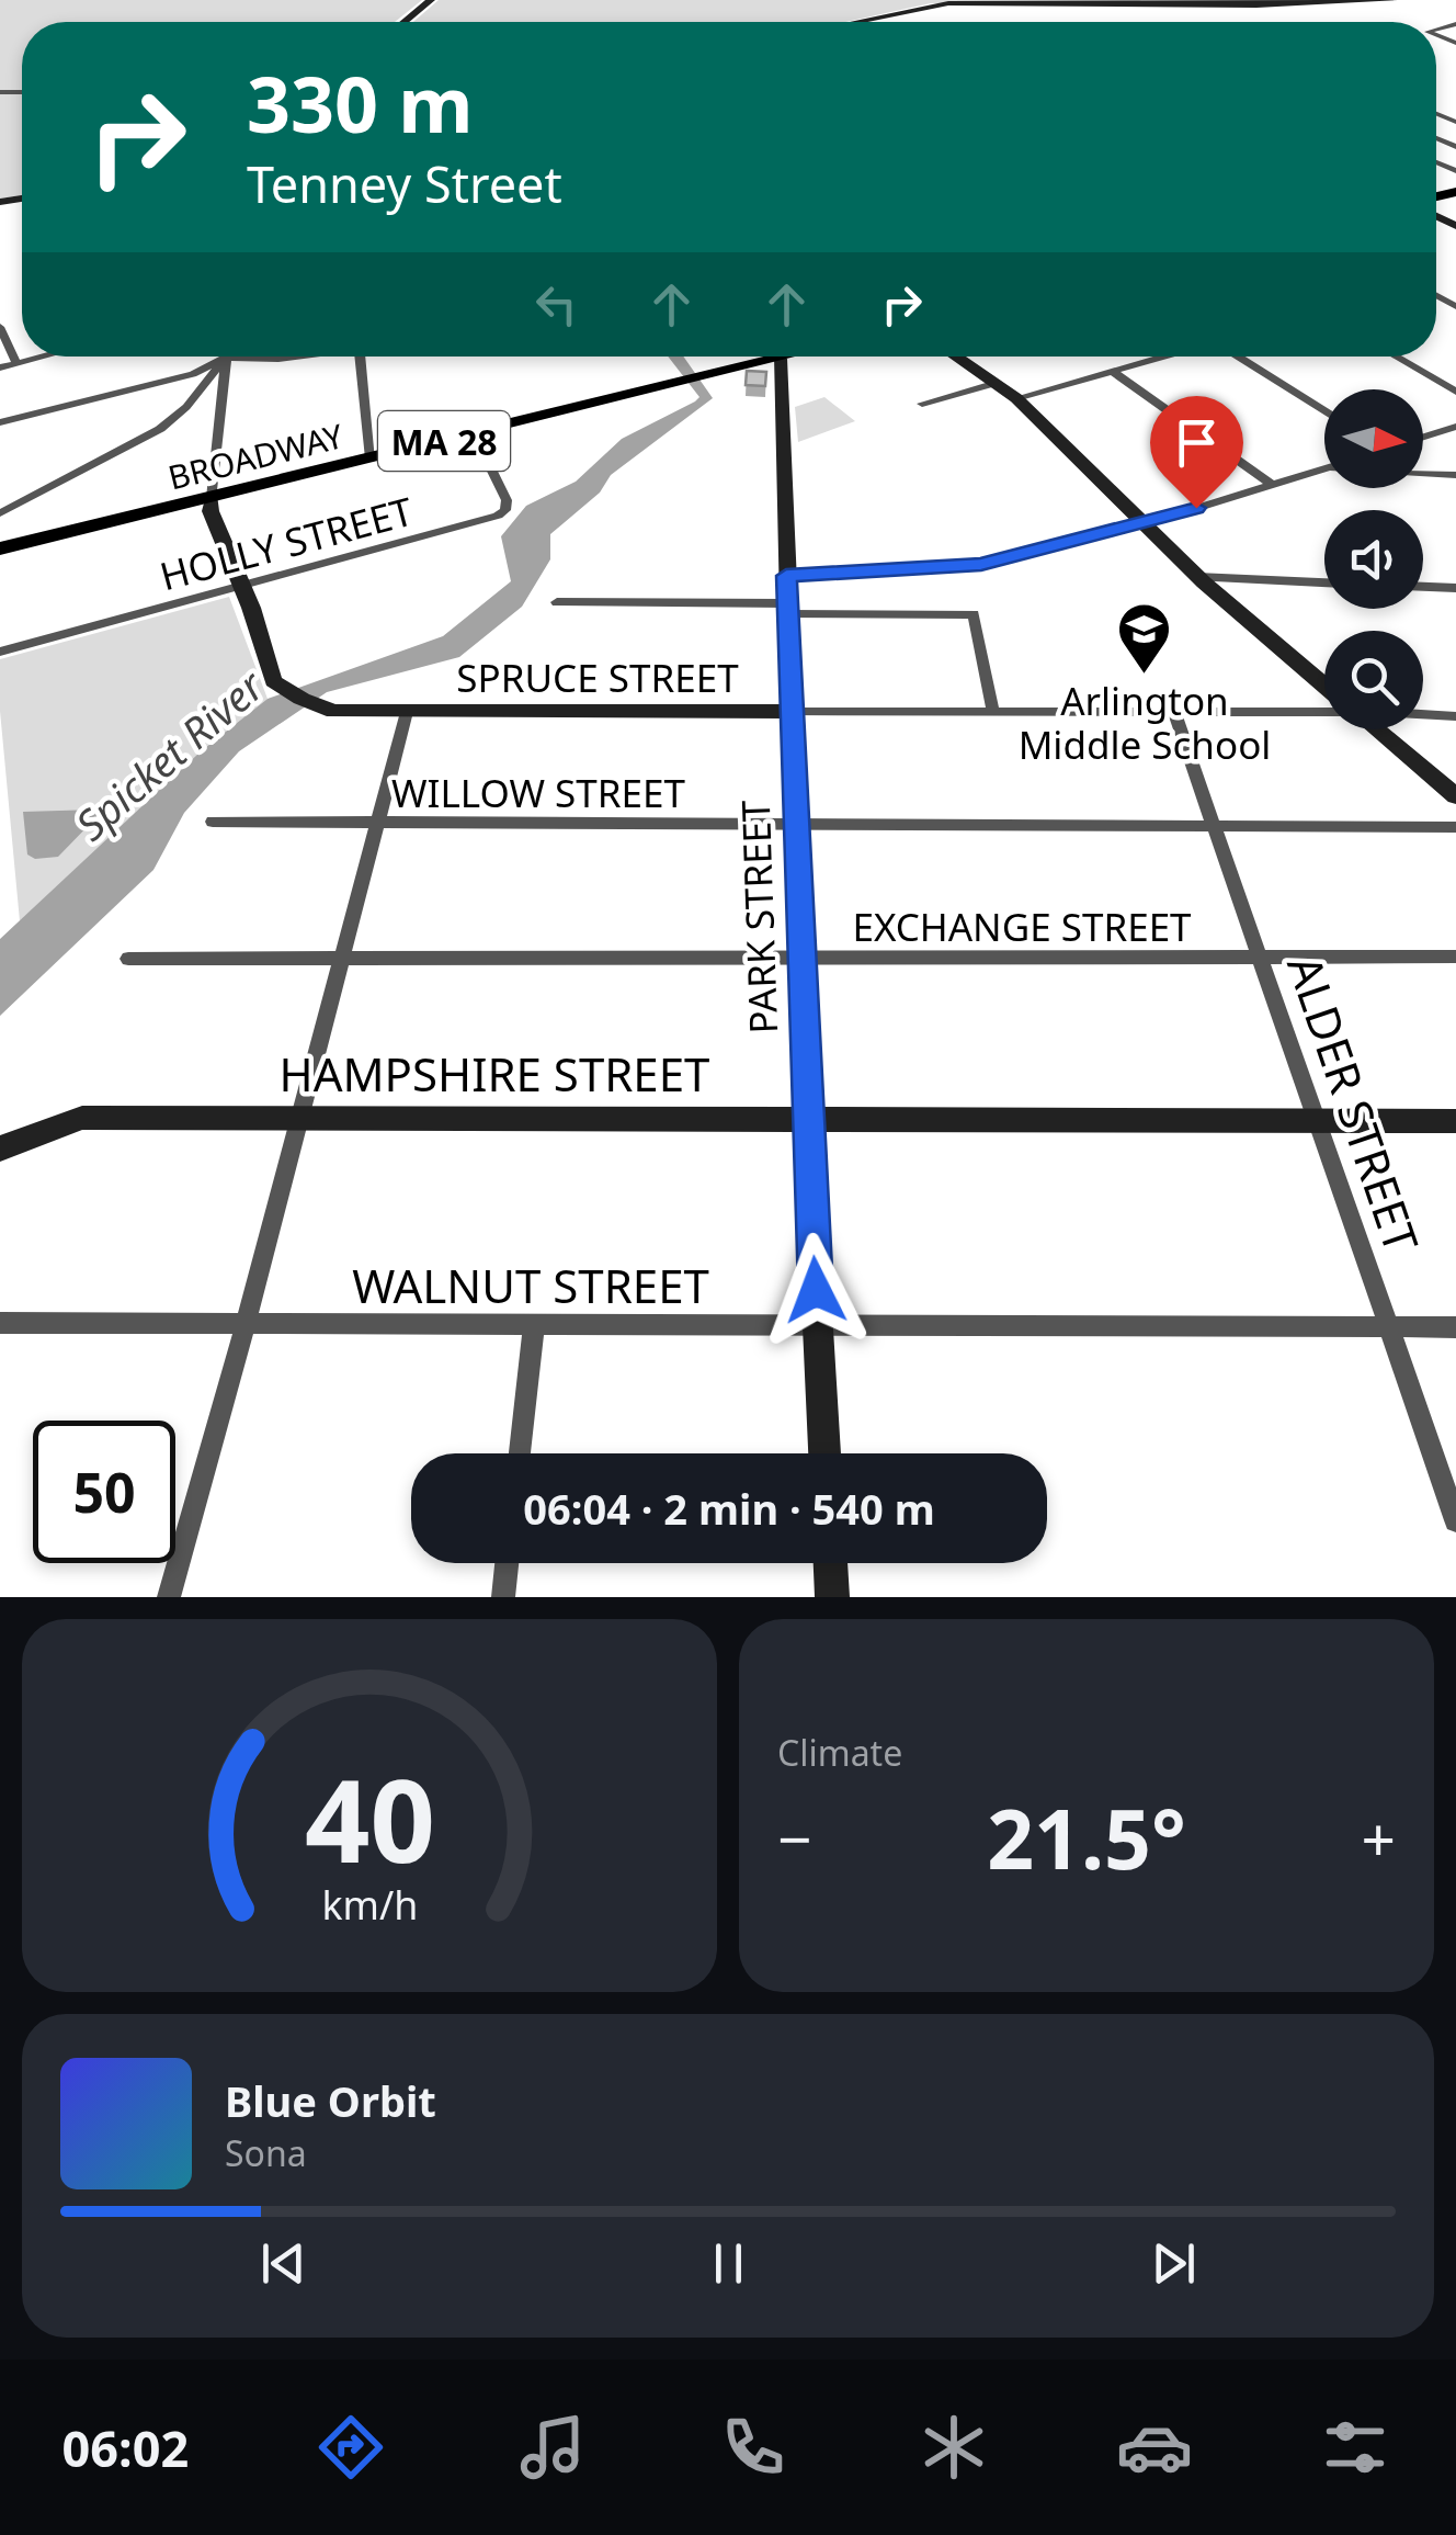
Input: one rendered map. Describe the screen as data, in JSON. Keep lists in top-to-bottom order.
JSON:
{
  "streets": {
    "main road": [
      "MA 28",
      "BROADWAY",
      "SPRUCE STREET",
      "PARK STREET",
      "HAMPSHIRE STREET"
    ],
    "street": [
      "HOLLY STREET",
      "WILLOW STREET",
      "EXCHANGE STREET",
      "ALDER STREET",
      "WALNUT STREET"
    ]
  },
  "crossings": [
    ["BROADWAY", "HOLLY STREET"],
    ["BROADWAY", "PARK STREET"],
    ["HOLLY STREET", "SPRUCE STREET"],
    ["SPRUCE STREET", "PARK STREET"],
    ["SPRUCE STREET", "ALDER STREET"],
    ["WILLOW STREET", "PARK STREET"],
    ["WILLOW STREET", "ALDER STREET"],
    ["PARK STREET", "EXCHANGE STREET"],
    ["PARK STREET", "HAMPSHIRE STREET"],
    ["PARK STREET", "WALNUT STREET"],
    ["EXCHANGE STREET", "ALDER STREET"],
    ["HAMPSHIRE STREET", "ALDER STREET"],
    ["ALDER STREET", "WALNUT STREET"]
  ],
  "water": ["Spicket River"],
  "places": {
    "school or university": ["Arlington Middle School"]
  },
  "north": "right",
  "page": {
    "turn": ["330 m", "Tenney Street"],
    "limit": "50",
    "trip": "06:04 · 2 min · 540 m",
    "tile": "Climate",
    "heat": ["−", "21.5°", "+"],
    "song": ["Blue Orbit", "Sona"],
    "tabs": "06:02",
    "gauge": ["40", "km/h"]
  }
}
